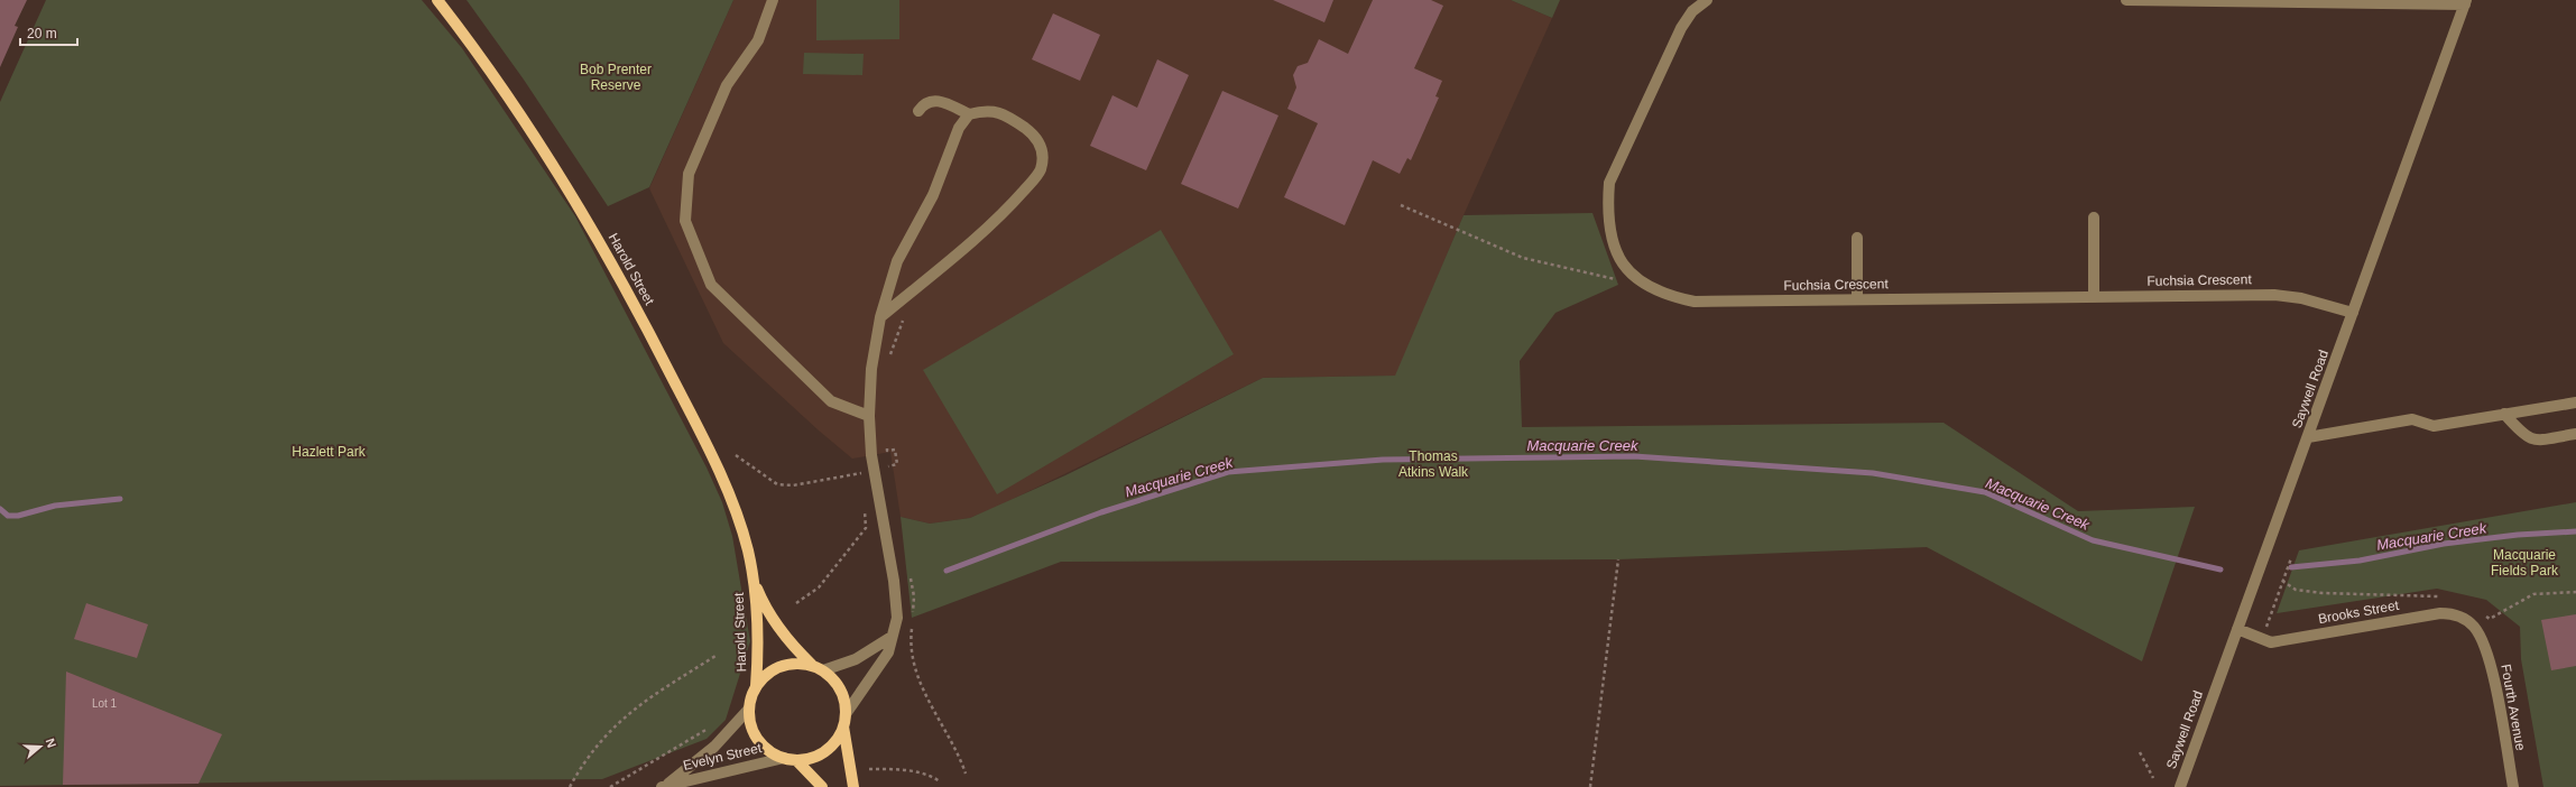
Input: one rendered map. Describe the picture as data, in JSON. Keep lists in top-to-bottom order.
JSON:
{
  "streets": {
    "main road": ["Harold Street"],
    "street": [
      "Fuchsia Crescent",
      "Saywell Road",
      "Brooks Street",
      "Fourth Avenue",
      "Evelyn Street"
    ]
  },
  "crossings": [
    ["Harold Street", "Evelyn Street"],
    ["Fuchsia Crescent", "Saywell Road"],
    ["Saywell Road", "Brooks Street"],
    ["Brooks Street", "Fourth Avenue"]
  ],
  "water": ["Macquarie Creek"],
  "parks": [
    "Bob Prenter Reserve",
    "Hazlett Park",
    "Thomas Atkins Walk",
    "Macquarie Fields Park"
  ],
  "house_numbers": ["Lot 1"],
  "scale_bar": "20 m",
  "north": "right"
}
